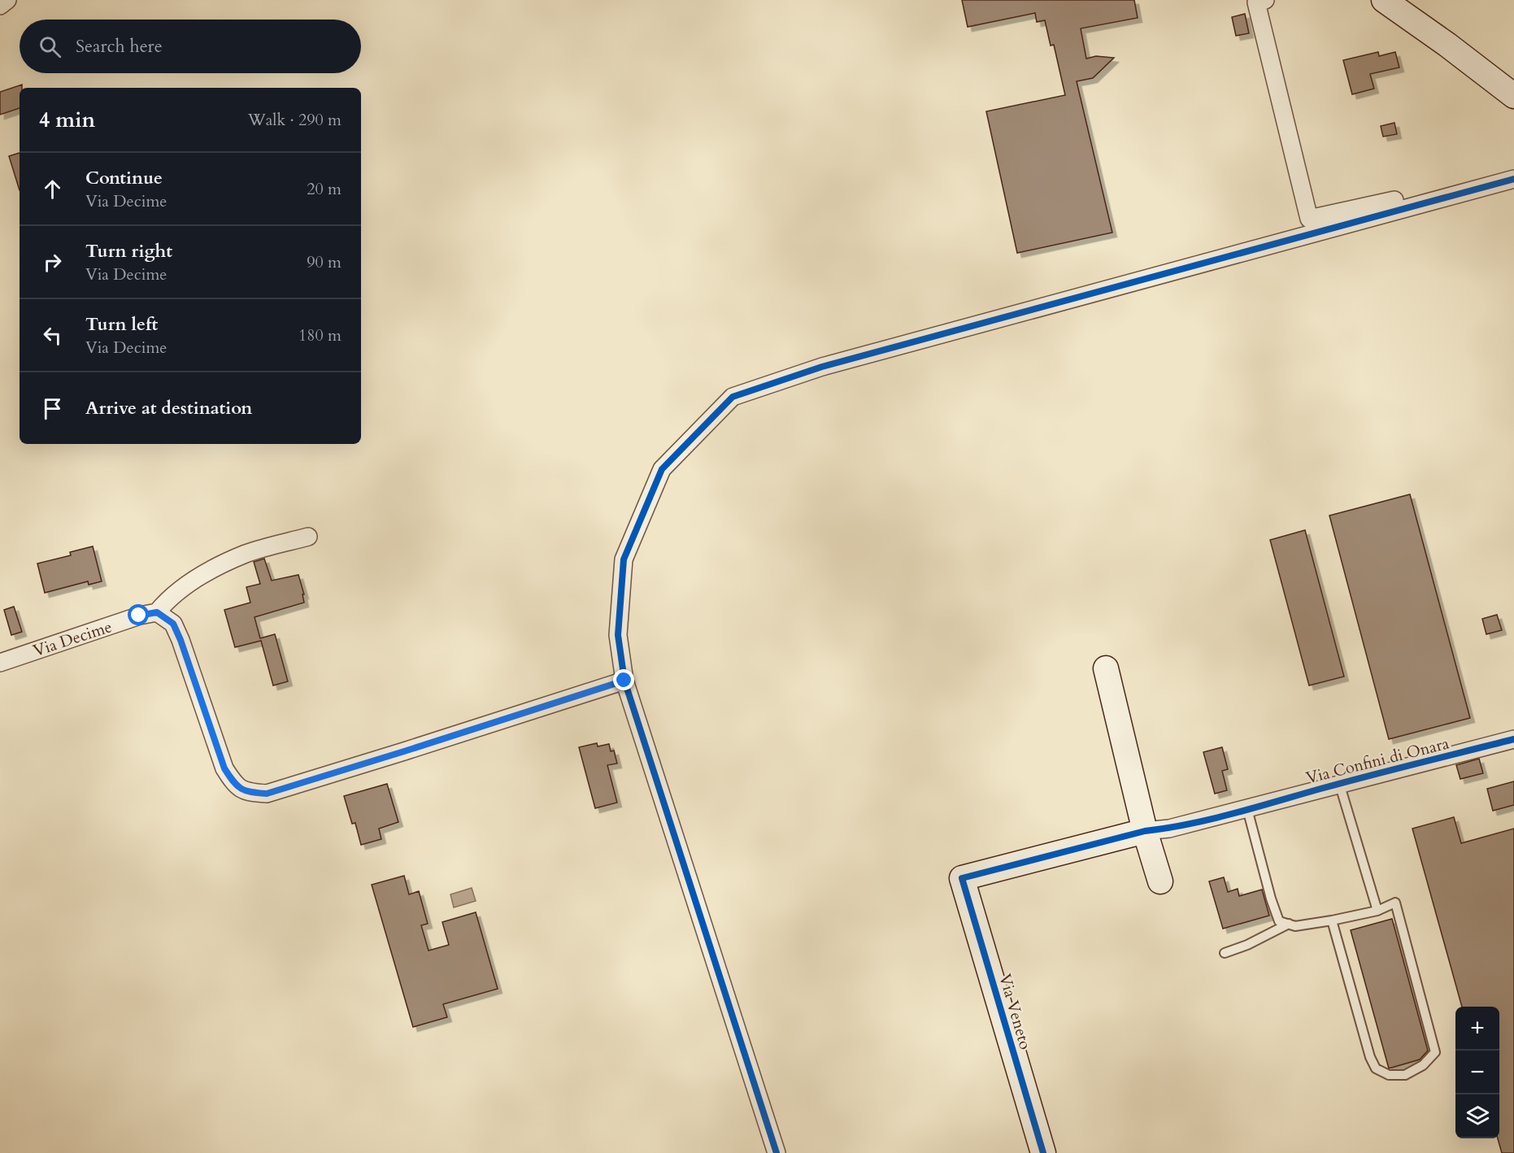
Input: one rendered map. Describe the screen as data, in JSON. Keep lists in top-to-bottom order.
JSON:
{
  "streets": {
    "street": ["Via Decime", "Via Confini di Onara", "Via Veneto"]
  },
  "crossings": [
    ["Via Confini di Onara", "Via Veneto"]
  ],
  "page": {
    "search": "Search here",
    "heading": ["4 min", "Walk · 290 m"],
    "list": [
      ["Continue", "Via Decime", "20 m"],
      ["Turn right", "Via Decime", "90 m"],
      ["Turn left", "Via Decime", "180 m"],
      "Arrive at destination"
    ],
    "map_buttons": ["+", "−"]
  }
}
